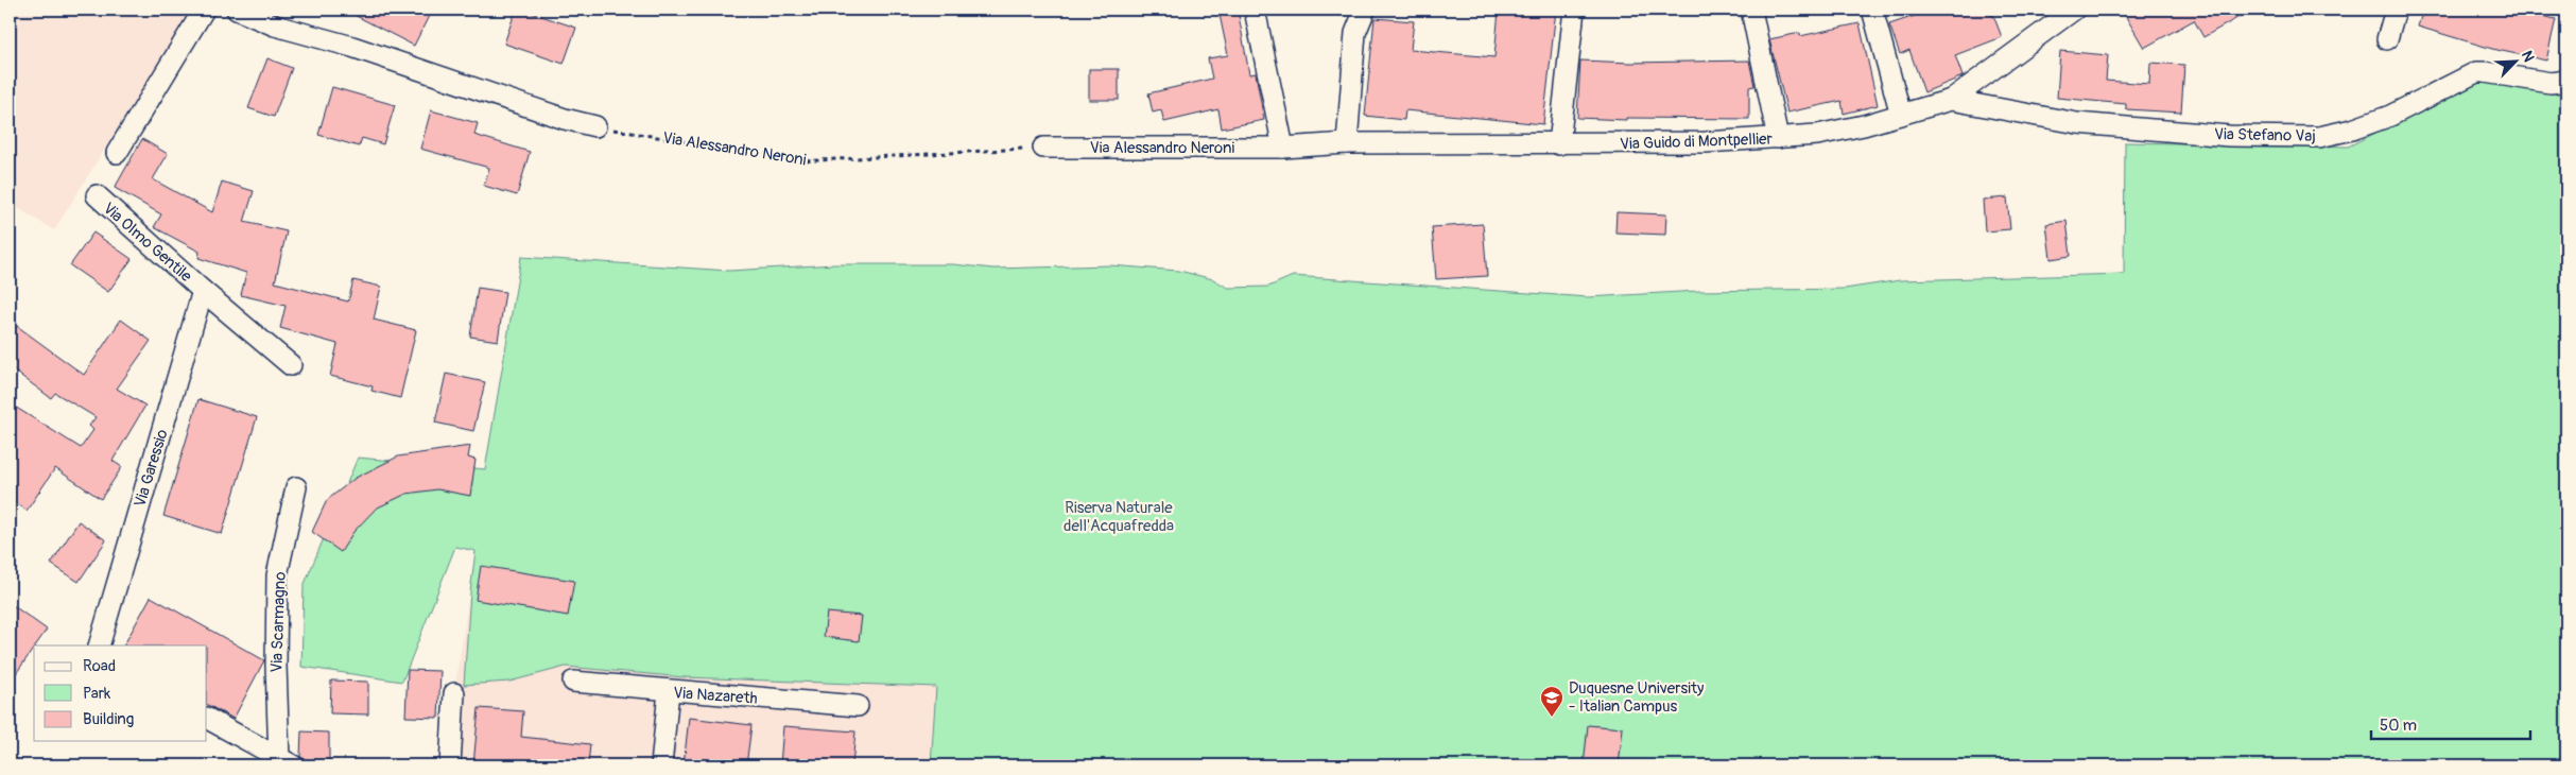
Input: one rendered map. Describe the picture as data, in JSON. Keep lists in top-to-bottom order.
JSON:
{
  "streets": {
    "street": [
      "Via Stefano Vaj",
      "Via Guido di Montpellier",
      "Via Alessandro Neroni",
      "Via Olmo Gentile",
      "Via Garessio",
      "Via Scarmagno",
      "Via Nazareth"
    ]
  },
  "crossings": [
    ["Via Stefano Vaj", "Via Guido di Montpellier"],
    ["Via Guido di Montpellier", "Via Alessandro Neroni"],
    ["Via Olmo Gentile", "Via Garessio"]
  ],
  "parks": ["Riserva Naturale dell'Acquafredda"],
  "places": {
    "school or university": ["Duquesne University - Italian Campus"]
  },
  "legend": ["Road", "Park", "Building"],
  "scale_bar": "50 m",
  "north": "top right"
}
